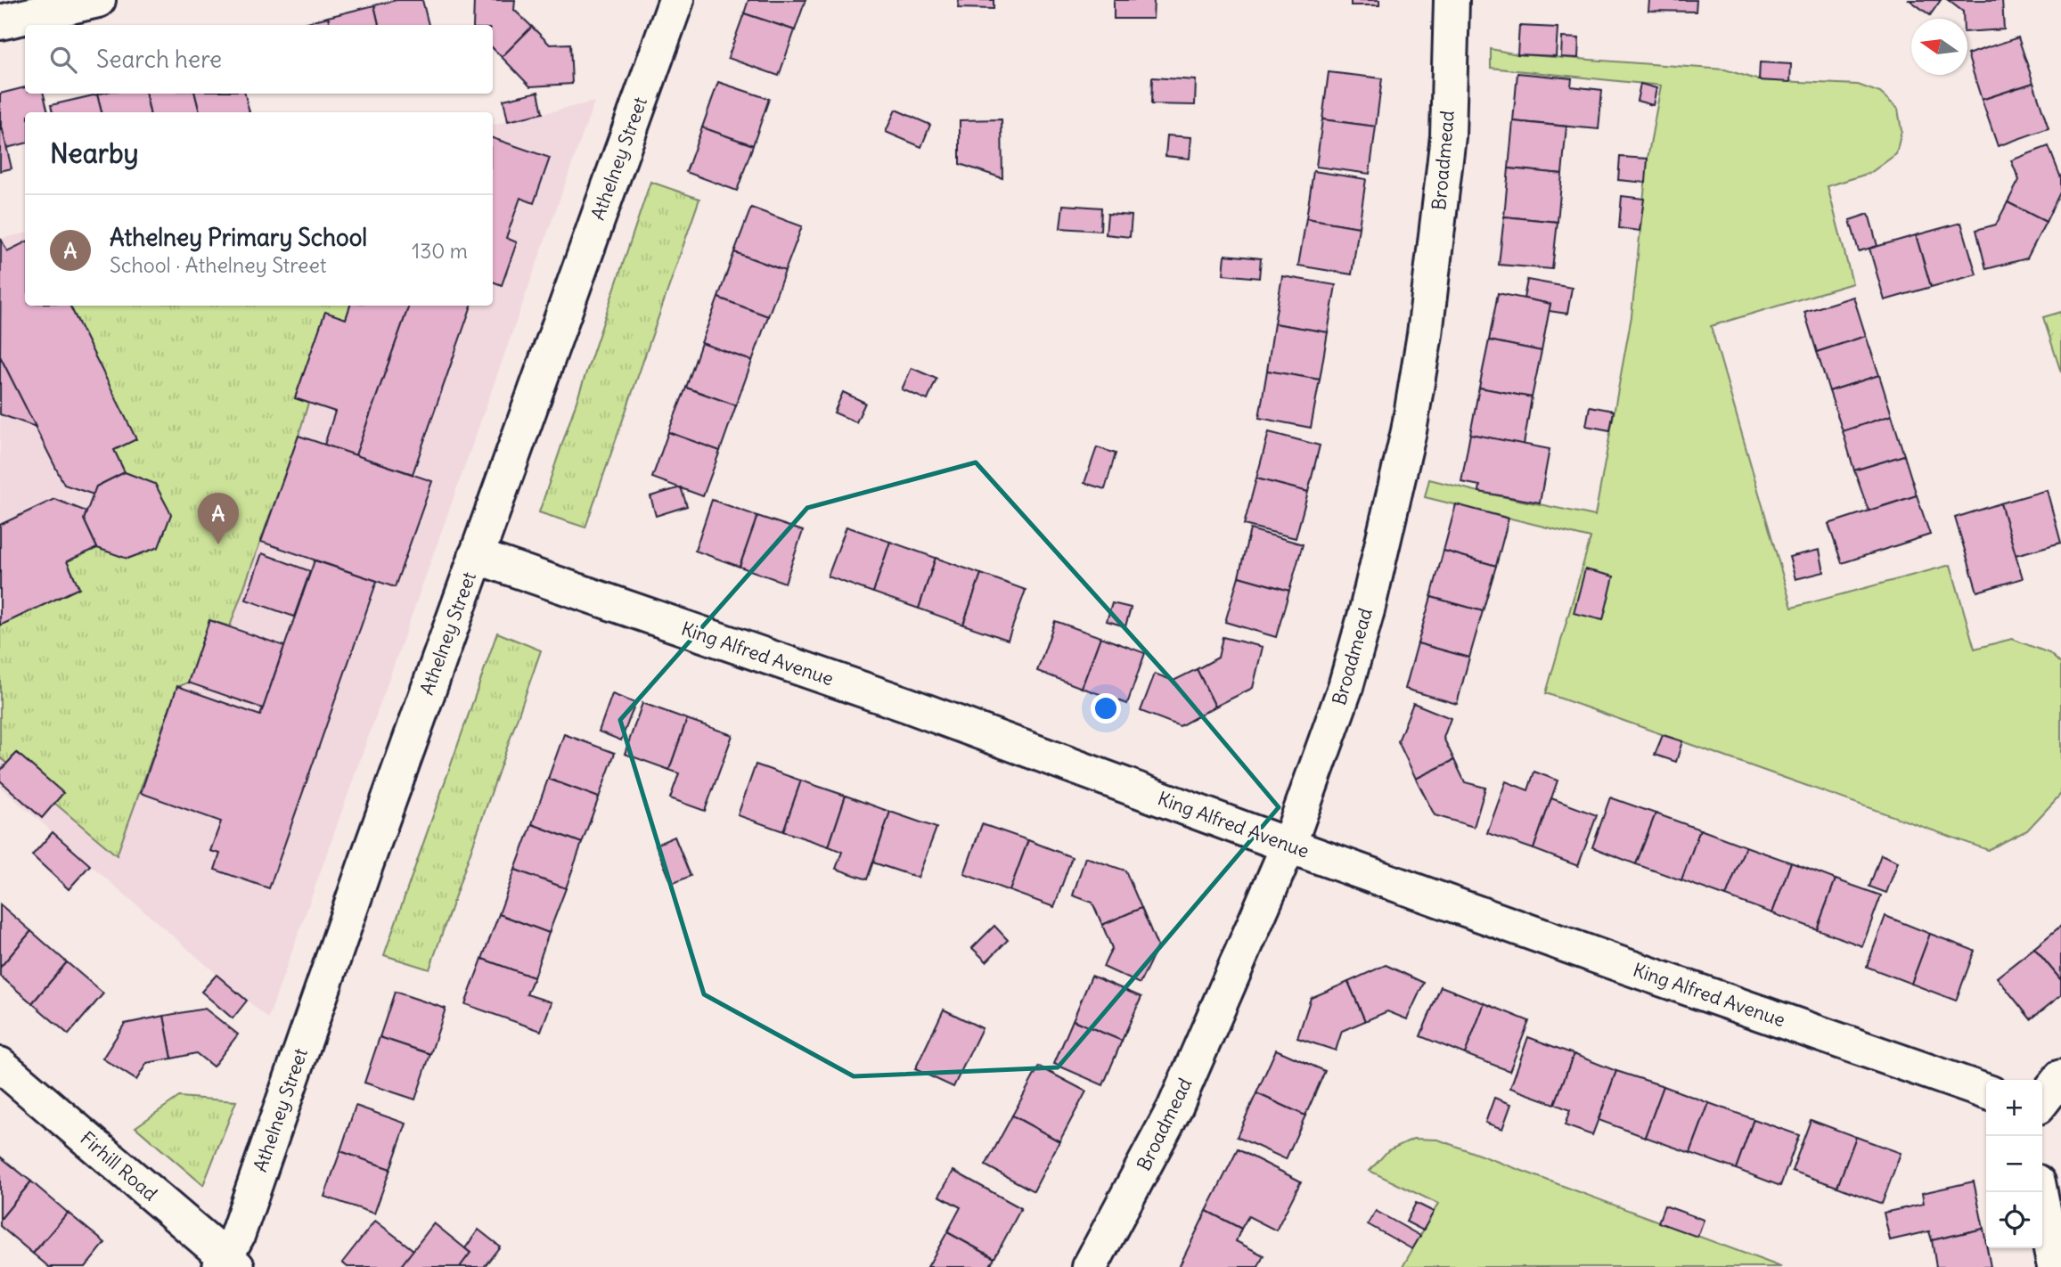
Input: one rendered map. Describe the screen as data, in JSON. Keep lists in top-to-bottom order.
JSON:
{
  "streets": {
    "street": [
      "Athelney Street",
      "Broadmead",
      "King Alfred Avenue",
      "Firhill Road"
    ]
  },
  "crossings": [
    ["Athelney Street", "King Alfred Avenue"],
    ["Athelney Street", "Firhill Road"],
    ["Broadmead", "King Alfred Avenue"]
  ],
  "north": "left",
  "page": {
    "search": "Search here",
    "heading": "Nearby",
    "list": [
      {
        "mark": "A",
        "name": "Athelney Primary School",
        "note": "School · Athelney Street",
        "value": "130 m"
      }
    ],
    "pins": "A",
    "map_buttons": ["+", "−"]
  }
}
